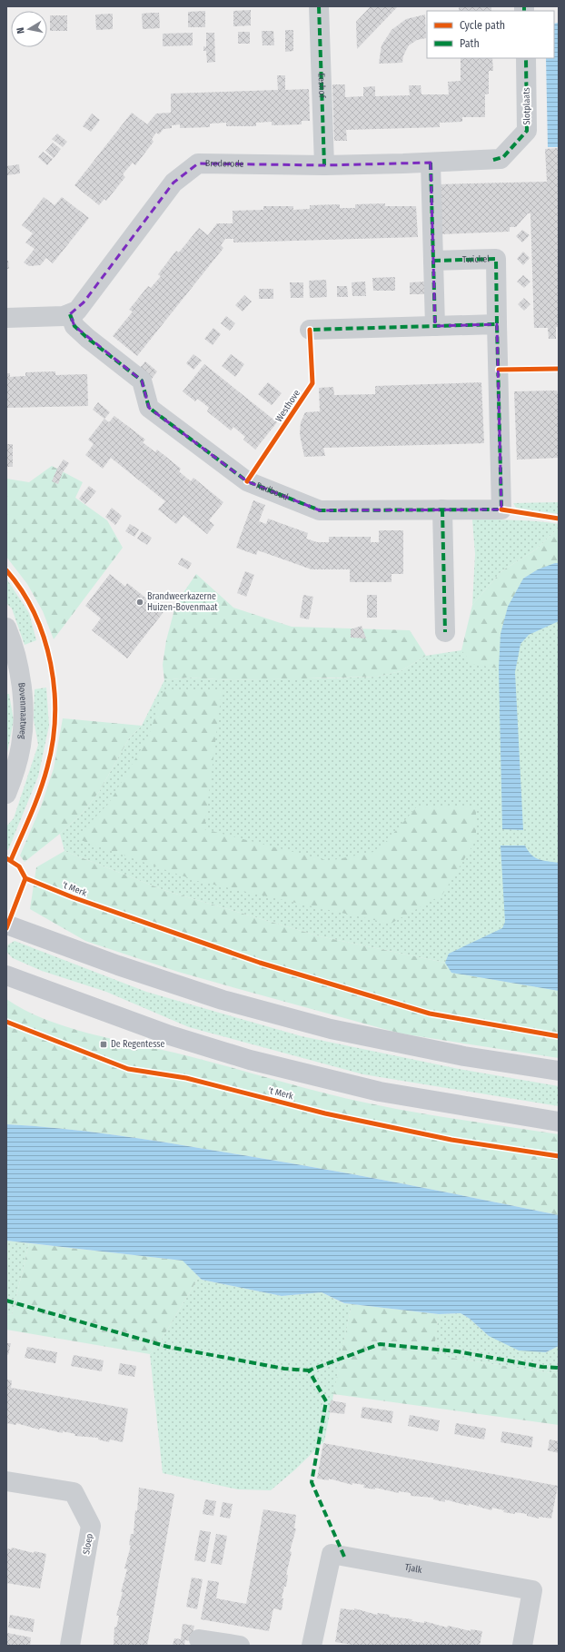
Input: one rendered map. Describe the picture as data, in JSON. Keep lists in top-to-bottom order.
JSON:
{
  "streets": {
    "street": [
      "Eeshof",
      "Slotplaats",
      "Brederode",
      "Twickel",
      "Radboud",
      "Bovenmaatweg",
      "Sloep",
      "Tjalk"
    ],
    "cycle path": ["Westhove", "'t Merk"]
  },
  "crossings": [
    ["Eeshof", "Brederode"],
    ["Slotplaats", "Brederode"],
    ["Brederode", "Radboud"],
    ["Twickel", "Radboud"]
  ],
  "places": {
    "other": ["Brandweerkazerne Huizen-Bovenmaat"],
    "transit": ["De Regentesse"]
  },
  "legend": ["Cycle path", "Path"],
  "north": "left"
}
